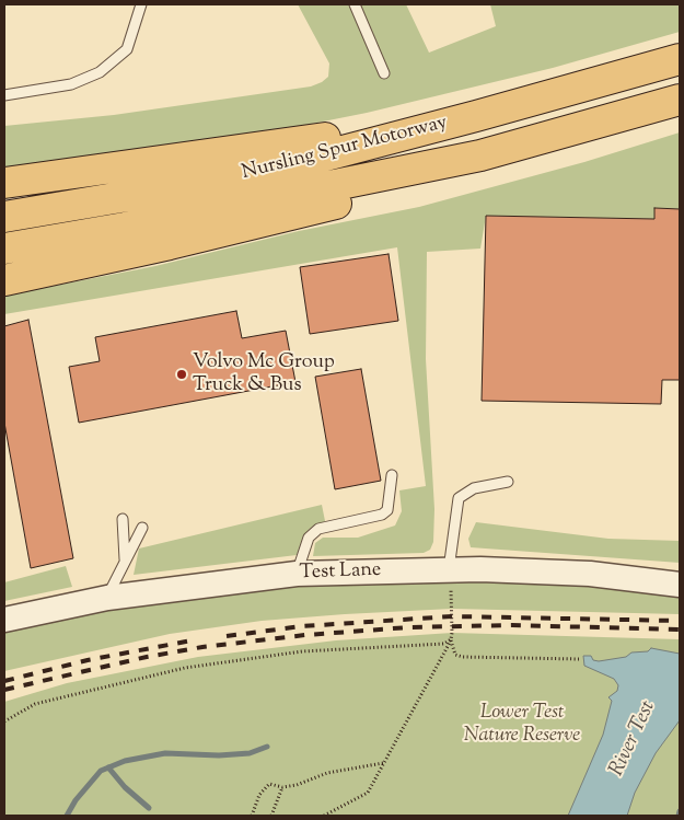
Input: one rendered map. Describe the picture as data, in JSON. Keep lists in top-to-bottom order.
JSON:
{
  "streets": {
    "highway": ["Nursling Spur Motorway"],
    "street": ["Test Lane"]
  },
  "water": ["River Test"],
  "parks": ["Lower Test Nature Reserve"],
  "places": ["Volvo Mc Group Truck & Bus"]
}
